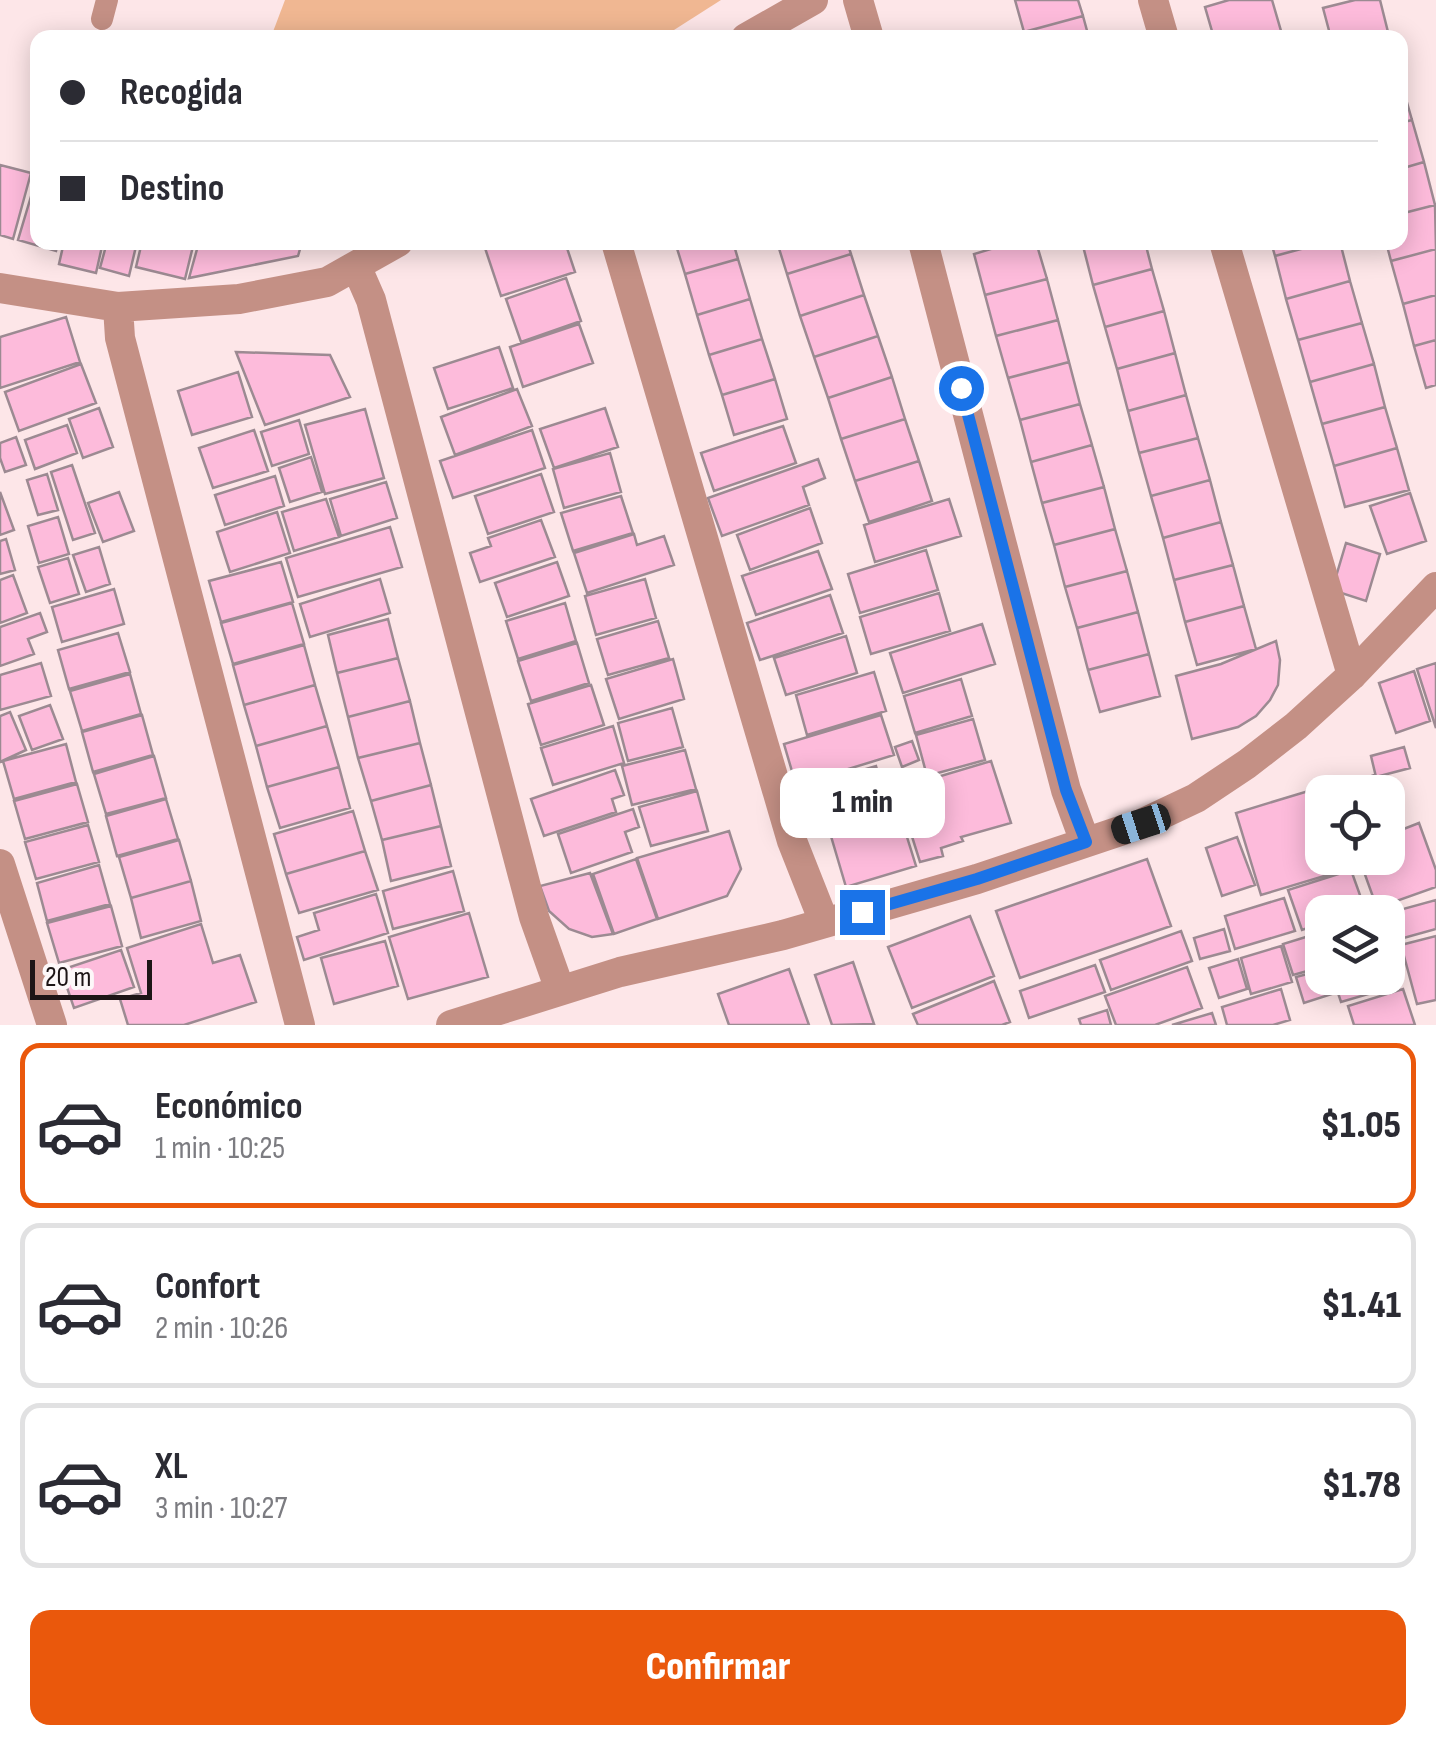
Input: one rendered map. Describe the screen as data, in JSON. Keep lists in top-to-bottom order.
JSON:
{
  "scale_bar": "20 m",
  "page": {
    "banner": ["Recogida", "Destino"],
    "bubble": "1 min",
    "scale": "20 m",
    "list": [
      {
        "name": "Económico",
        "note": "1 min · 10:25",
        "value": "$1.05"
      },
      {
        "name": "Confort",
        "note": "2 min · 10:26",
        "value": "$1.41"
      },
      {
        "name": "XL",
        "note": "3 min · 10:27",
        "value": "$1.78"
      }
    ],
    "buttons": "Confirmar"
  }
}
